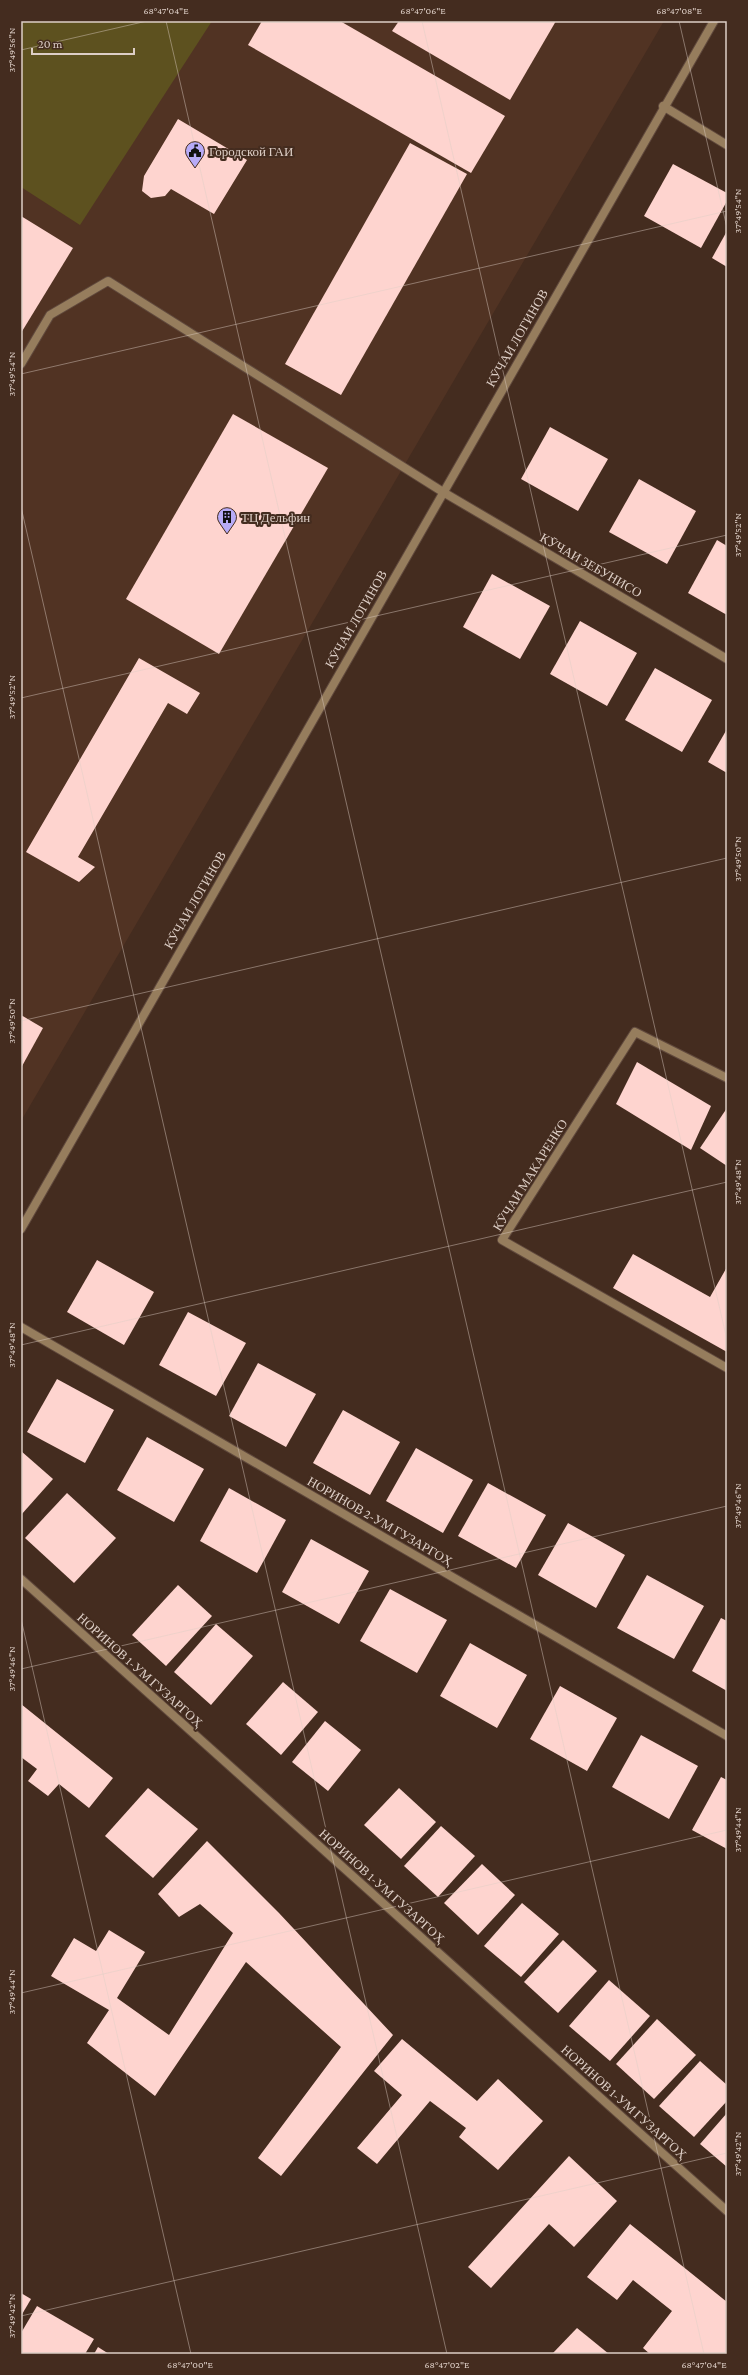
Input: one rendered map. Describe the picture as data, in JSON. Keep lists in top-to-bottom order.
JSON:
{
  "streets": {
    "street": [
      "КӮЧАИ ЛОГИНОВ",
      "КӮЧАИ ЗЕБУНИСО",
      "КӮЧАИ МАКАРЕНКО",
      "НОРИНОВ 2-УМ ГУЗАРГОҲ",
      "НОРИНОВ 1-УМ ГУЗАРГОҲ"
    ]
  },
  "crossings": [
    ["КӮЧАИ ЛОГИНОВ", "КӮЧАИ ЗЕБУНИСО"]
  ],
  "places": {
    "public building": ["Городской ГАИ"],
    "building": ["ТЦ Дельфин"]
  },
  "scale_bar": "20 m",
  "coordinates": [
    "68°47'04\"E",
    "68°47'06\"E",
    "68°47'08\"E",
    "37°49'56\"N",
    "37°49'54\"N",
    "37°49'52\"N",
    "37°49'50\"N",
    "37°49'48\"N",
    "37°49'46\"N",
    "37°49'44\"N",
    "37°49'42\"N",
    "68°47'00\"E",
    "68°47'02\"E"
  ]
}
